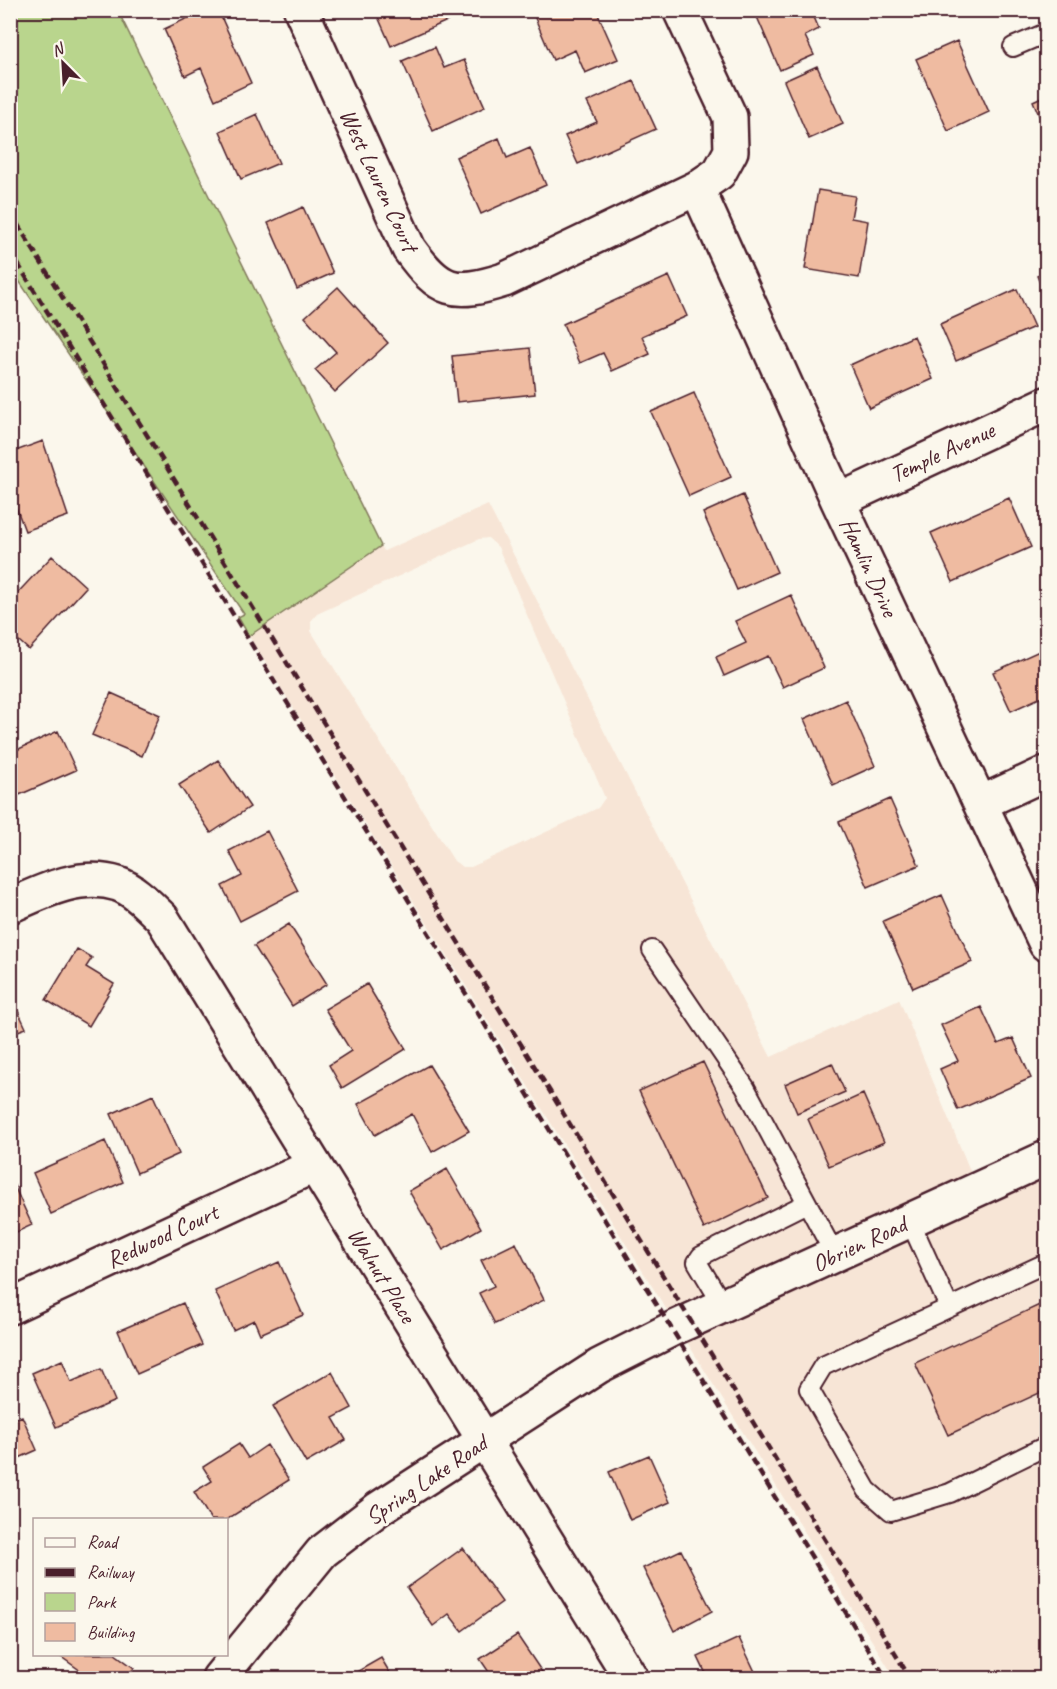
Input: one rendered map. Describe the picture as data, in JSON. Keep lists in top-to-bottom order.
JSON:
{
  "streets": {
    "street": [
      "West Lauren Court",
      "Temple Avenue",
      "Hamlin Drive",
      "Redwood Court",
      "Obrien Road",
      "Walnut Place",
      "Spring Lake Road"
    ]
  },
  "crossings": [
    ["West Lauren Court", "Hamlin Drive"],
    ["Temple Avenue", "Hamlin Drive"],
    ["Redwood Court", "Walnut Place"],
    ["Obrien Road", "Spring Lake Road"],
    ["Walnut Place", "Spring Lake Road"]
  ],
  "legend": [
    "Road",
    "Railway",
    "Park",
    "Building"
  ],
  "north": "top left"
}
